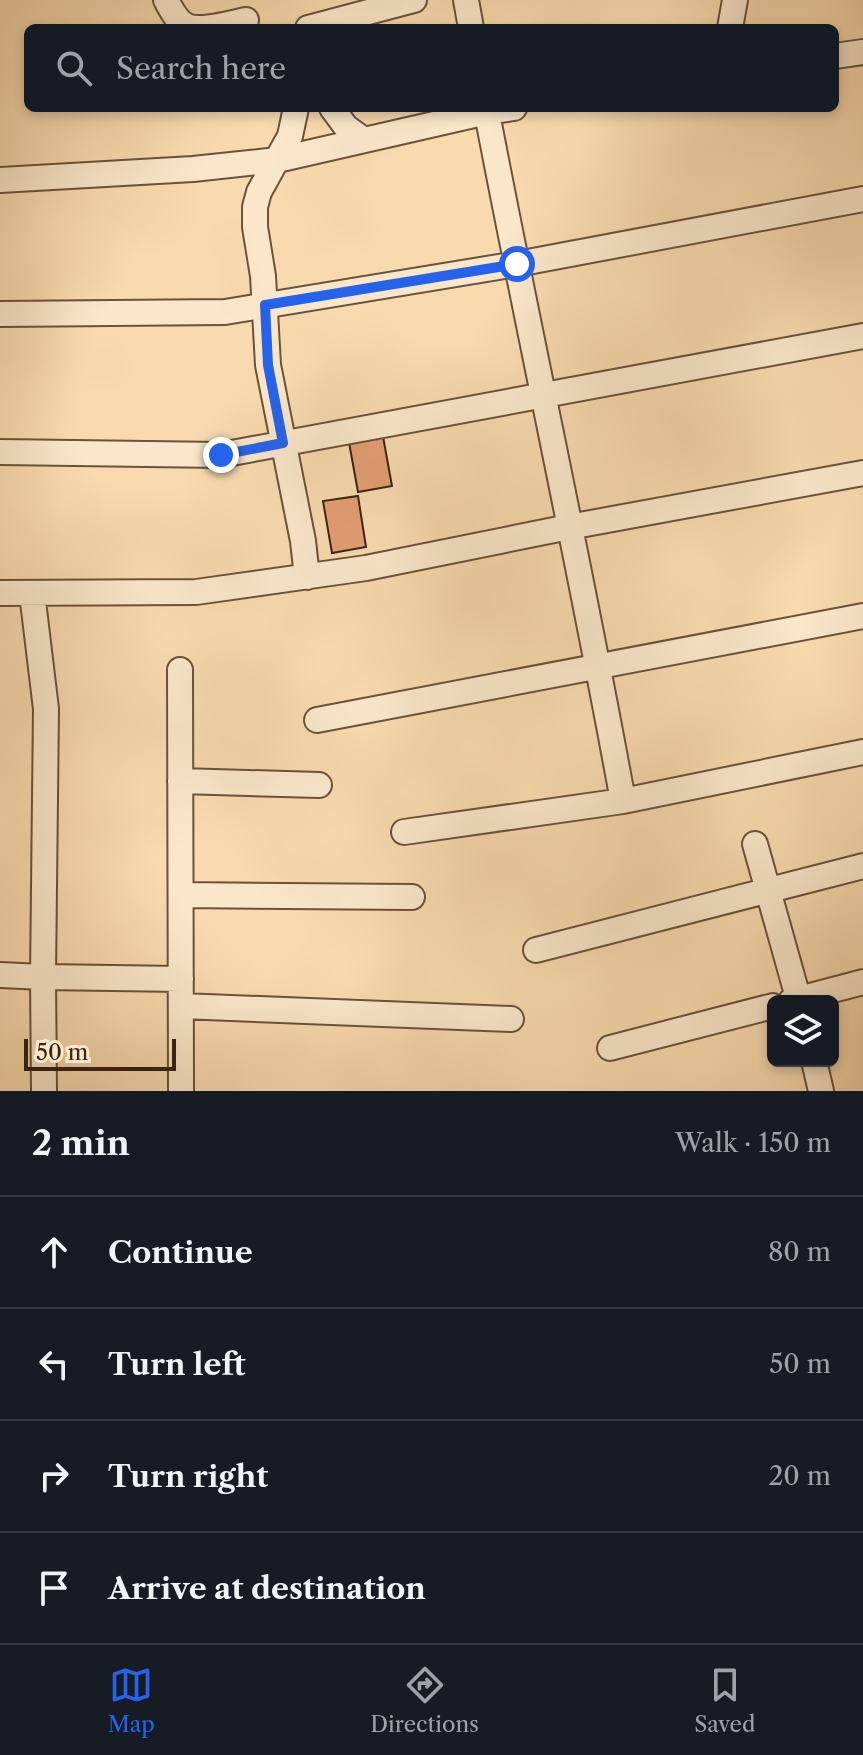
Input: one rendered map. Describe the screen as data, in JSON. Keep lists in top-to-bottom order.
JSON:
{
  "scale_bar": "50 m",
  "page": {
    "search": "Search here",
    "scale": "50 m",
    "heading": ["2 min", "Walk · 150 m"],
    "list": [
      ["Continue", "80 m"],
      ["Turn left", "50 m"],
      ["Turn right", "20 m"],
      "Arrive at destination"
    ],
    "nav": ["Map", "Directions", "Saved"]
  }
}
